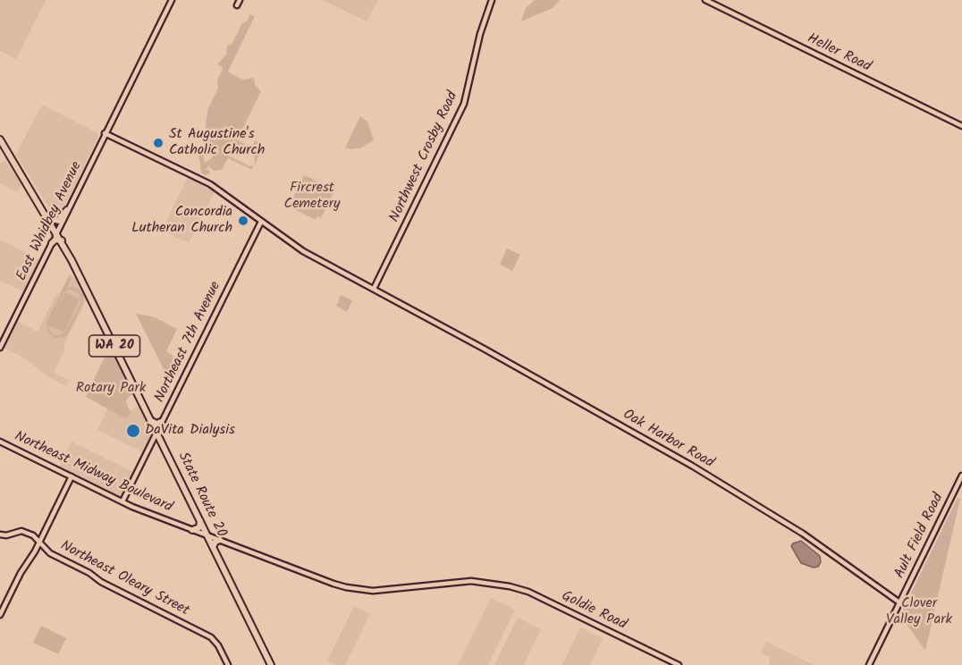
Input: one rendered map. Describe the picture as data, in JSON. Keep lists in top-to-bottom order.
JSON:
{
  "streets": {
    "main road": ["WA 20", "State Route 20"],
    "street": [
      "Heller Road",
      "Northwest Crosby Road",
      "East Whidbey Avenue",
      "Northeast 7th Avenue",
      "Oak Harbor Road",
      "Northeast Midway Boulevard",
      "Ault Field Road",
      "Northeast Oleary Street",
      "Goldie Road"
    ]
  },
  "crossings": [
    ["Northwest Crosby Road", "Oak Harbor Road"],
    ["East Whidbey Avenue", "Oak Harbor Road"],
    ["East Whidbey Avenue", "State Route 20"],
    ["Northeast 7th Avenue", "Oak Harbor Road"],
    ["Northeast 7th Avenue", "Northeast Midway Boulevard"],
    ["Northeast 7th Avenue", "State Route 20"],
    ["Oak Harbor Road", "Ault Field Road"],
    ["Northeast Midway Boulevard", "State Route 20"],
    ["Northeast Midway Boulevard", "Goldie Road"]
  ],
  "parks": ["Fircrest Cemetery", "Rotary Park", "Clover Valley Park"],
  "places": ["St Augustine's Catholic Church", "Concordia Lutheran Church", "DaVita Dialysis"]
}
